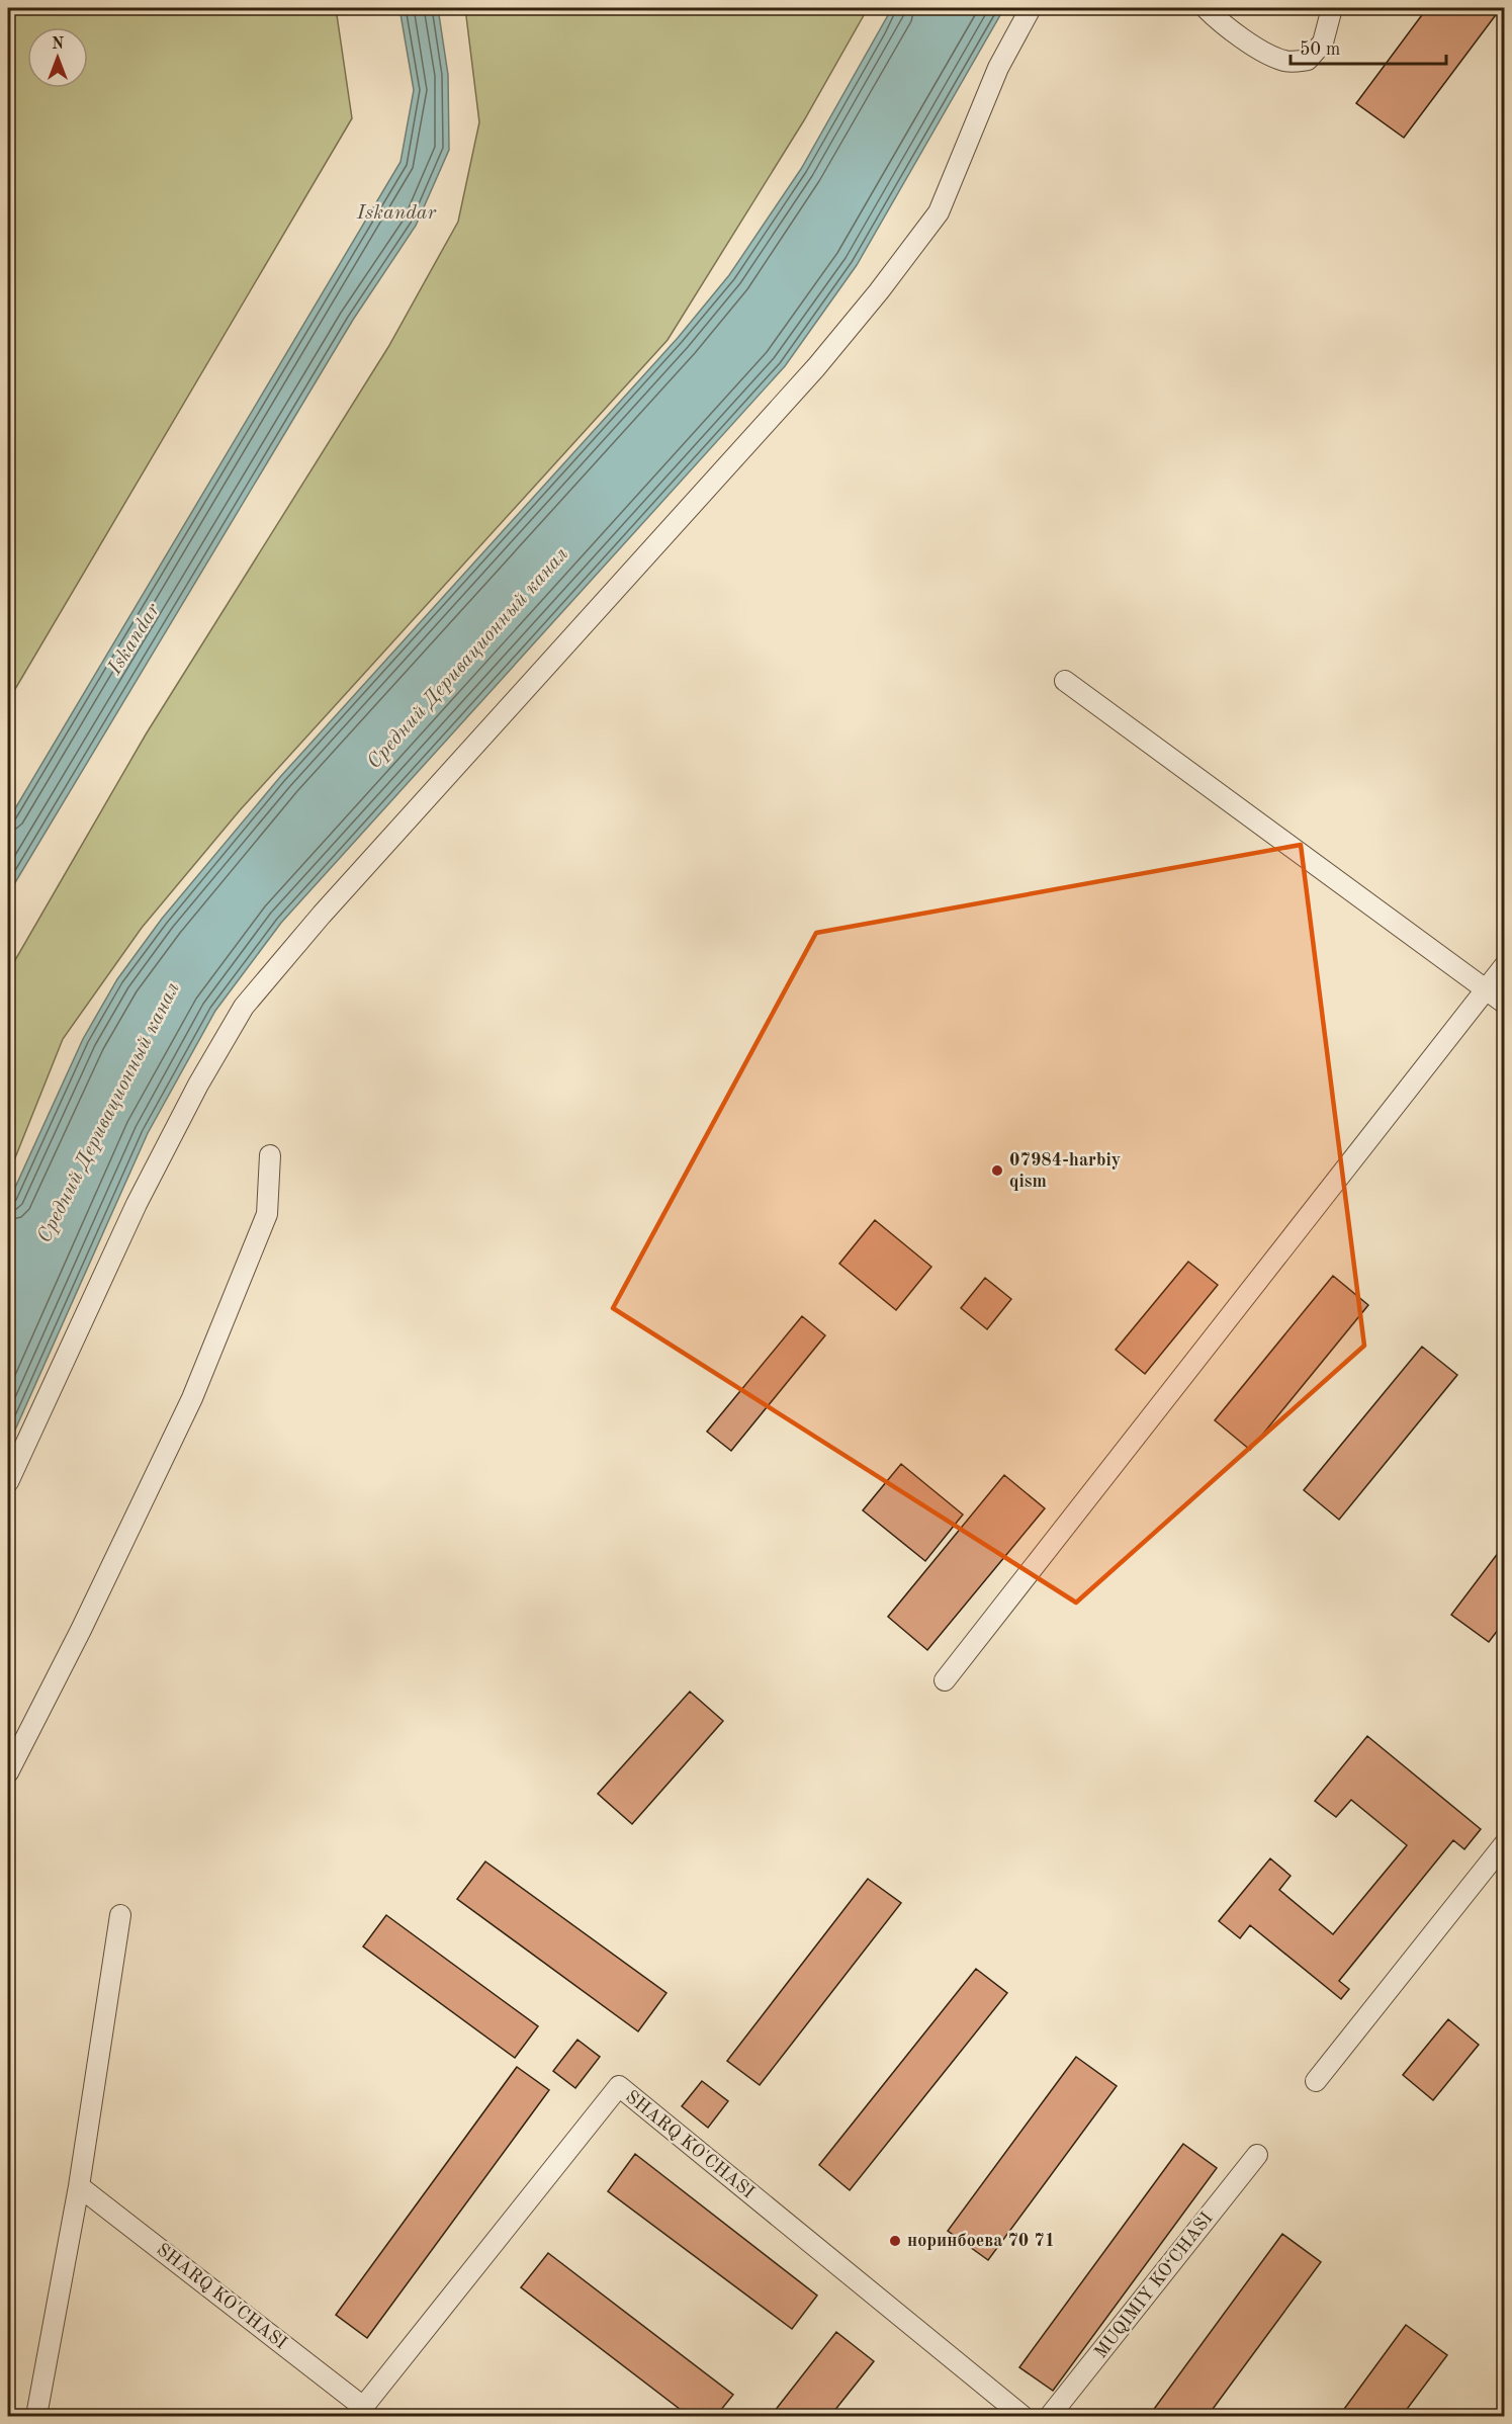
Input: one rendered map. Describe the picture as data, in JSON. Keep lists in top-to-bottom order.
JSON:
{
  "streets": {
    "street": ["SHARQ KO'CHASI", "MUQIMIY KO‘CHASI"]
  },
  "water": ["Iskandar", "Средний Деривационный канал"],
  "places": ["07984-harbiy qism", "норинбоева 70 71"],
  "scale_bar": "50 m",
  "north": "top"
}
